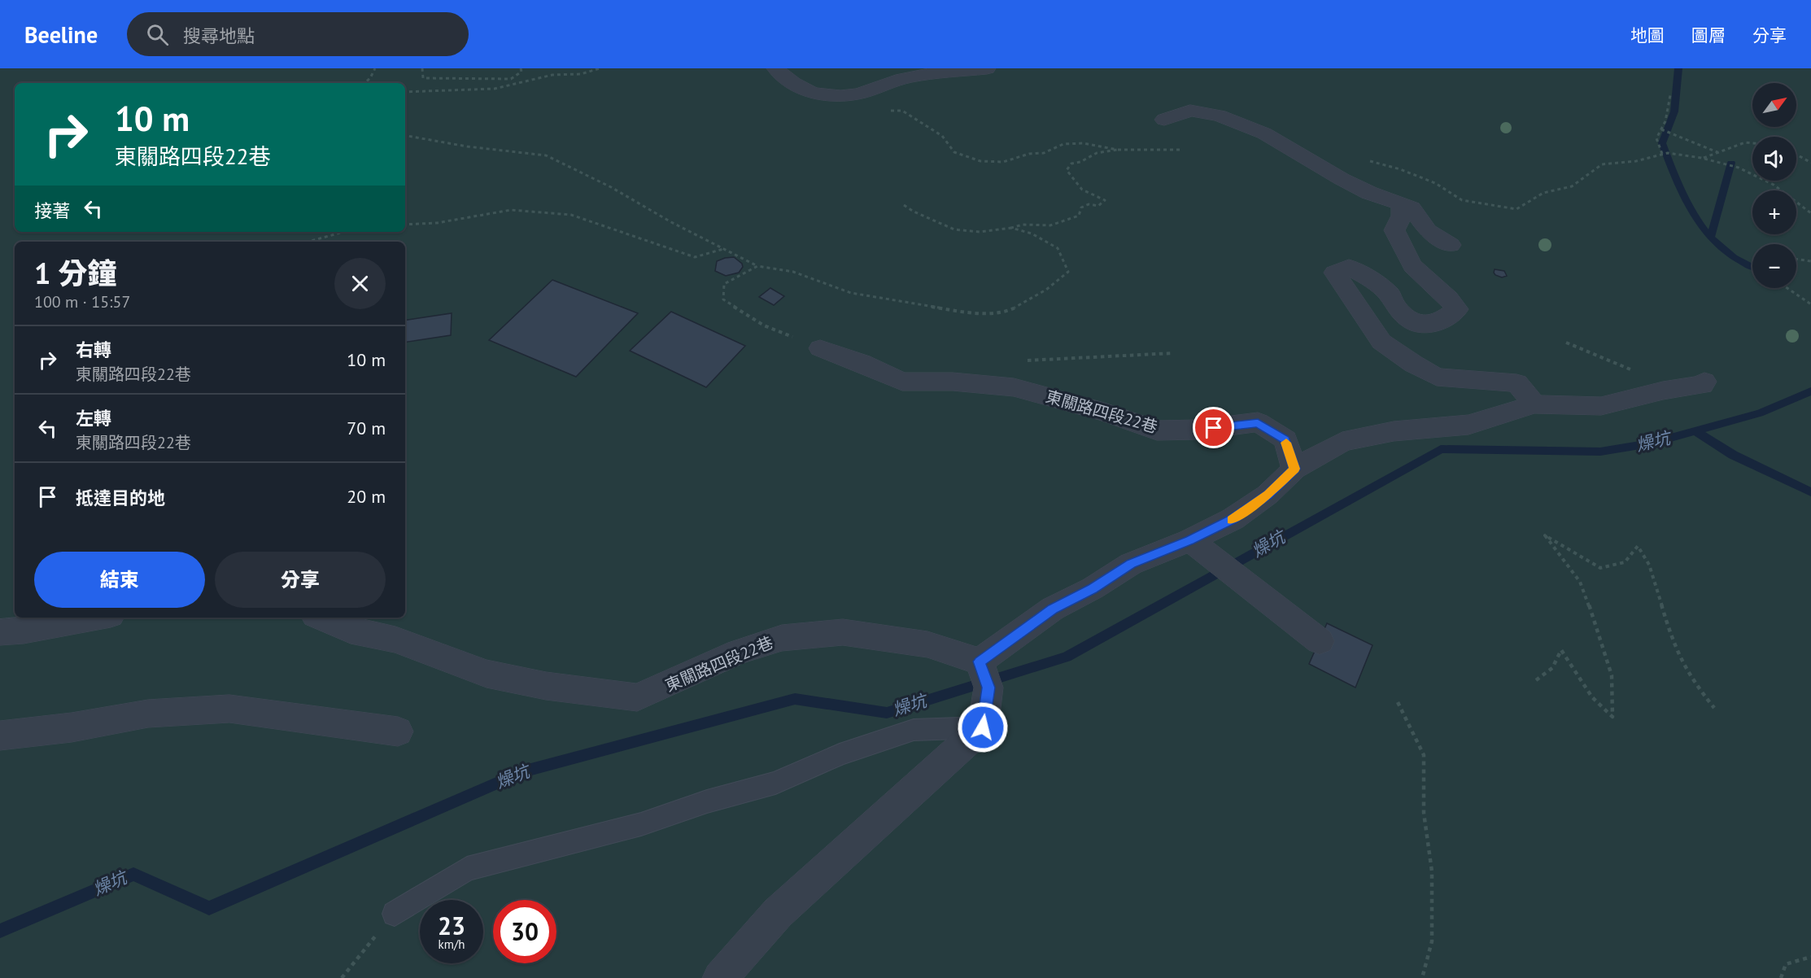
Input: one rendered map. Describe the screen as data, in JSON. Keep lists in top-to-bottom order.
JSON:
{
  "streets": {
    "street": ["東關路四段22巷"]
  },
  "water": ["燥坑"],
  "north": "top right",
  "page": {
    "header": "Beeline",
    "search": "搜尋地點",
    "nav": ["地圖", "圖層", "分享"],
    "map_buttons": ["+", "−"],
    "turn": ["10 m", "東關路四段22巷"],
    "then": "接著",
    "heading": ["1 分鐘", "100 m · 15:57"],
    "list": [
      {
        "name": "右轉",
        "note": "東關路四段22巷",
        "value": "10 m"
      },
      {
        "name": "左轉",
        "note": "東關路四段22巷",
        "value": "70 m"
      },
      {
        "name": "抵達目的地",
        "value": "20 m"
      }
    ],
    "buttons": ["結束", "分享"],
    "speed": "23 km/h",
    "limit": "30"
  }
}
